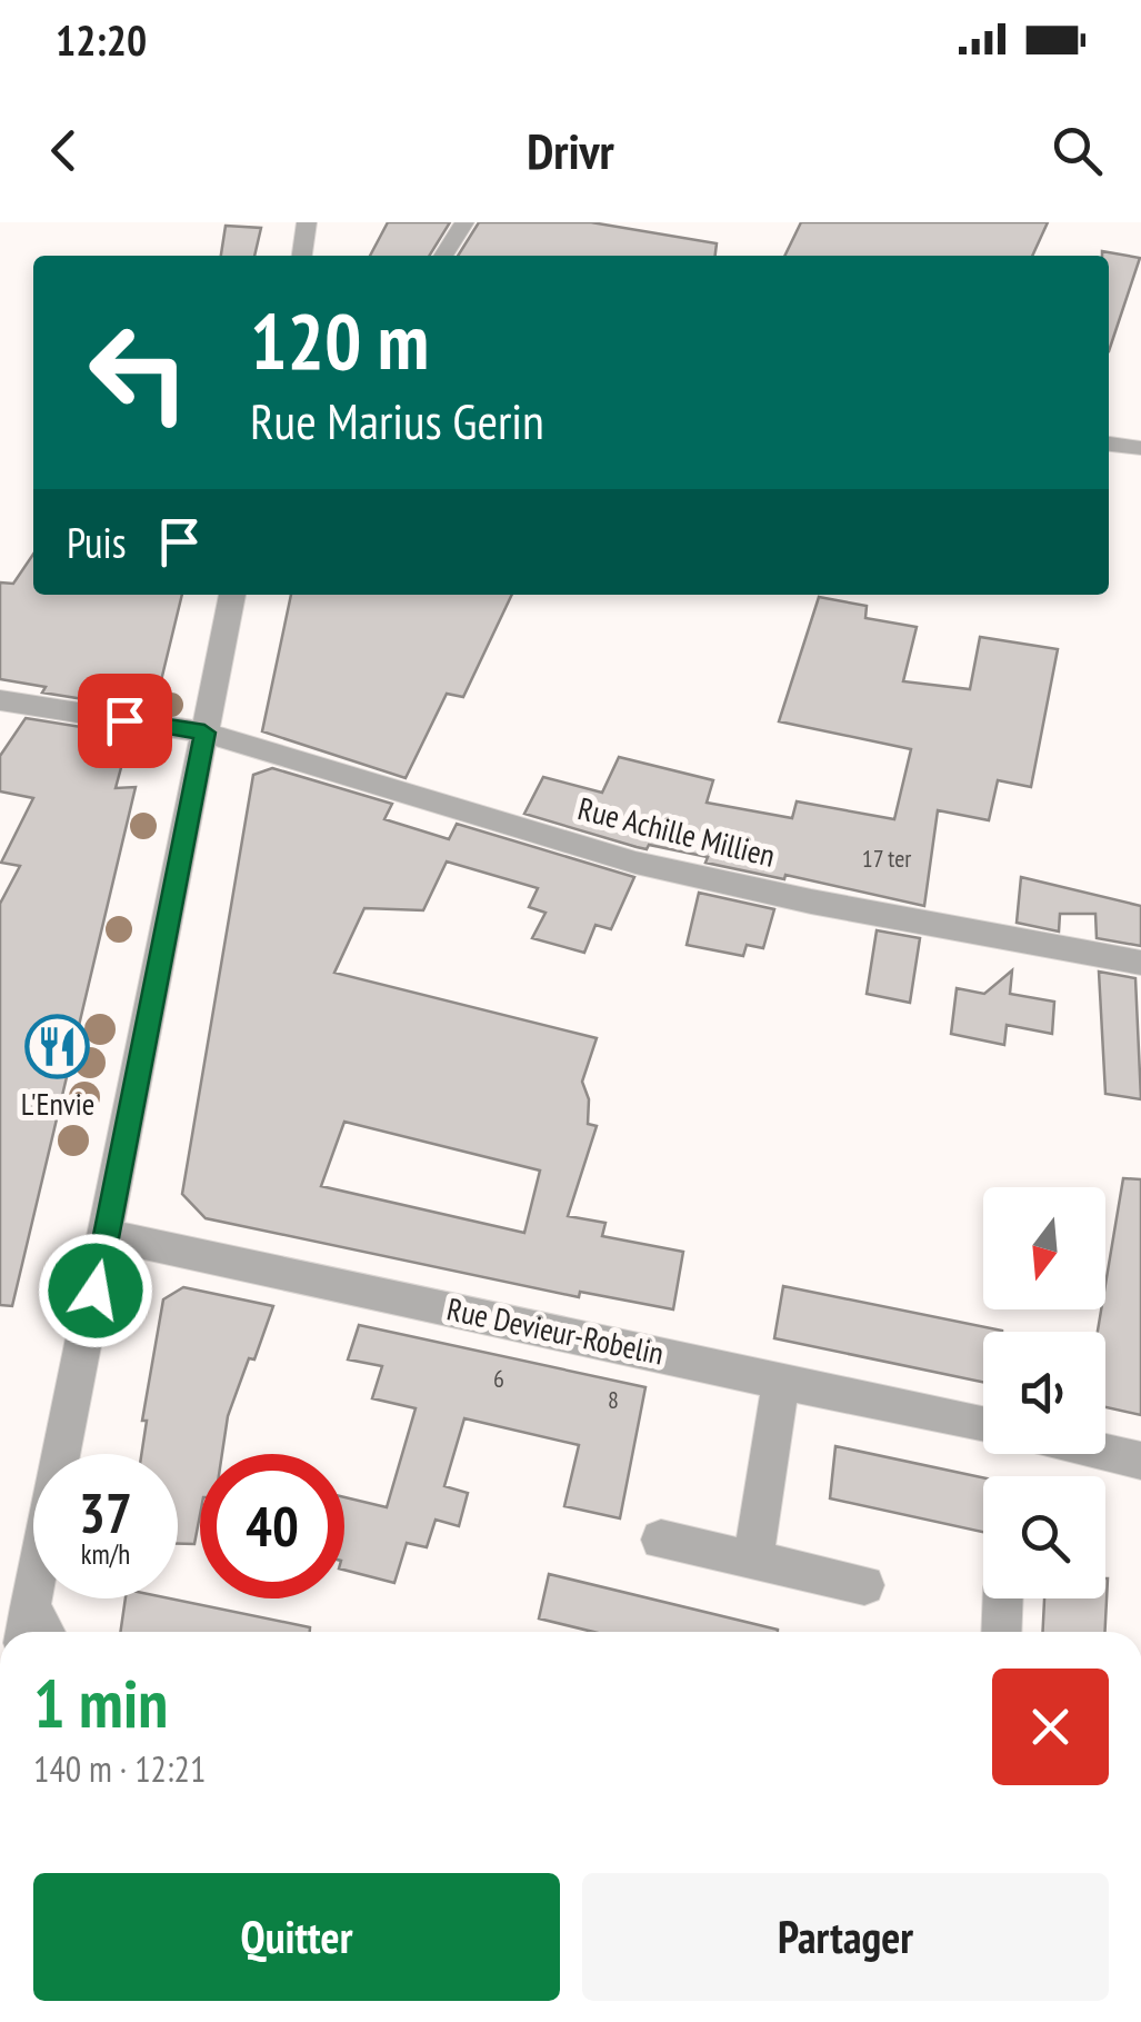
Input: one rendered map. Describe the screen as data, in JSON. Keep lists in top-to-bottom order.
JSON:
{
  "streets": {
    "street": ["Rue Achille Millien", "Rue Devieur-Robelin"]
  },
  "places": {
    "restaurant": ["L'Envie"]
  },
  "house_numbers": ["17 ter", "6", "8"],
  "north": "bottom",
  "page": {
    "status": "12:20",
    "header": "Drivr",
    "turn": ["120 m", "Rue Marius Gerin"],
    "then": "Puis",
    "speed": "37 km/h",
    "limit": "40",
    "heading": ["1 min", "140 m · 12:21"],
    "buttons": ["Quitter", "Partager"]
  }
}
